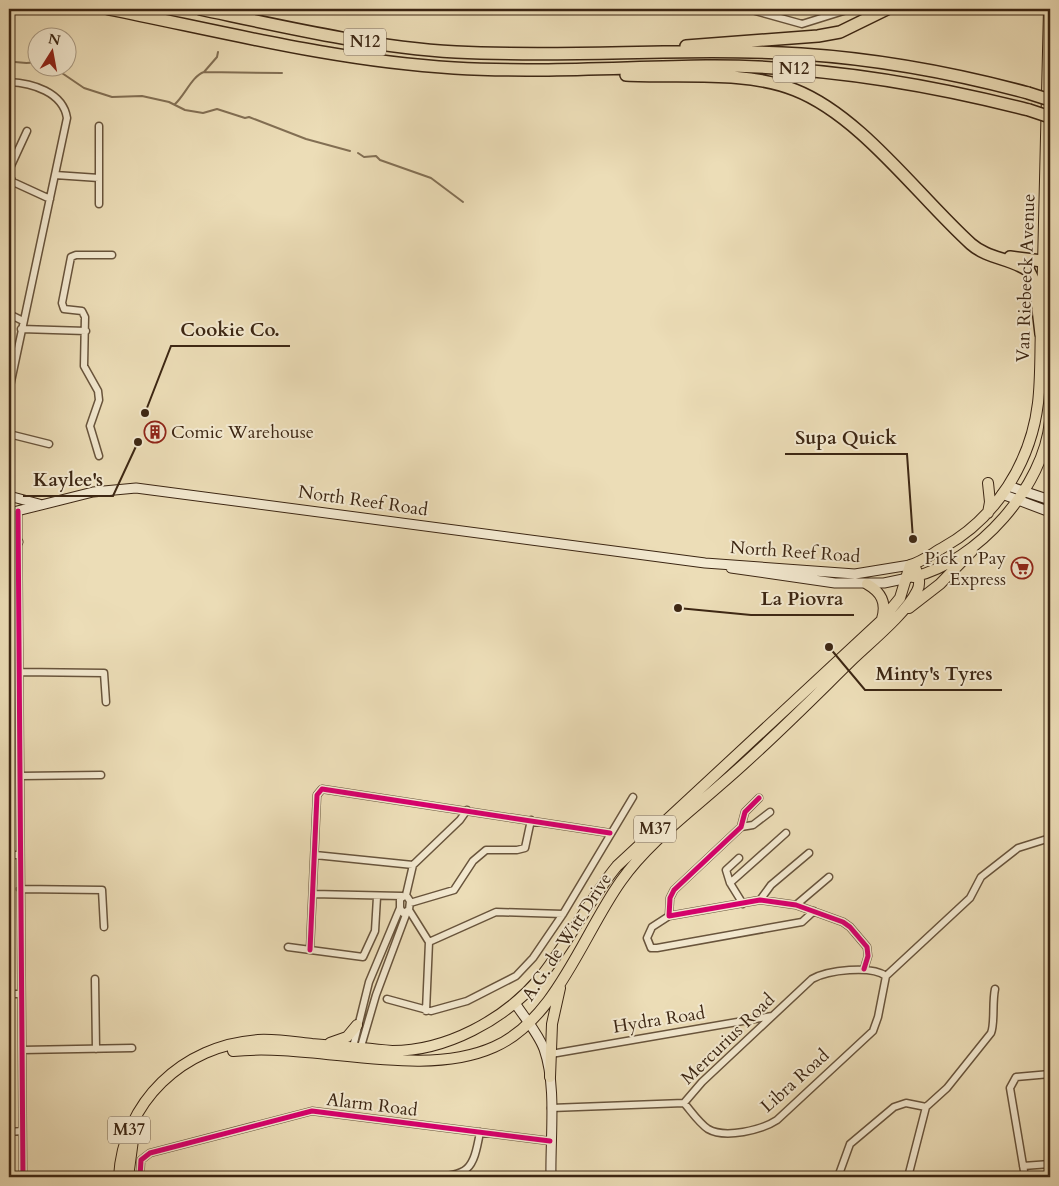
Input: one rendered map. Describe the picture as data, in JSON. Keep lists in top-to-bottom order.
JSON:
{
  "streets": {
    "highway": ["N12"],
    "main road": [
      "Van Riebeeck Avenue",
      "North Reef Road",
      "M37",
      "A.G. de Witt Drive"
    ],
    "street": [
      "Hydra Road",
      "Mercurius Road",
      "Libra Road",
      "Alarm Road"
    ]
  },
  "crossings": [
    ["Van Riebeeck Avenue", "North Reef Road"],
    ["Van Riebeeck Avenue", "A.G. de Witt Drive"],
    ["North Reef Road", "A.G. de Witt Drive"],
    ["Hydra Road", "Mercurius Road"],
    ["Mercurius Road", "Libra Road"]
  ],
  "places": {
    "other": [
      "Cookie Co.",
      "Kaylee's",
      "Supa Quick",
      "La Piovra",
      "Minty's Tyres"
    ],
    "building": ["Comic Warehouse"],
    "supermarket": ["Pick n Pay Express"]
  },
  "north": "top"
}
